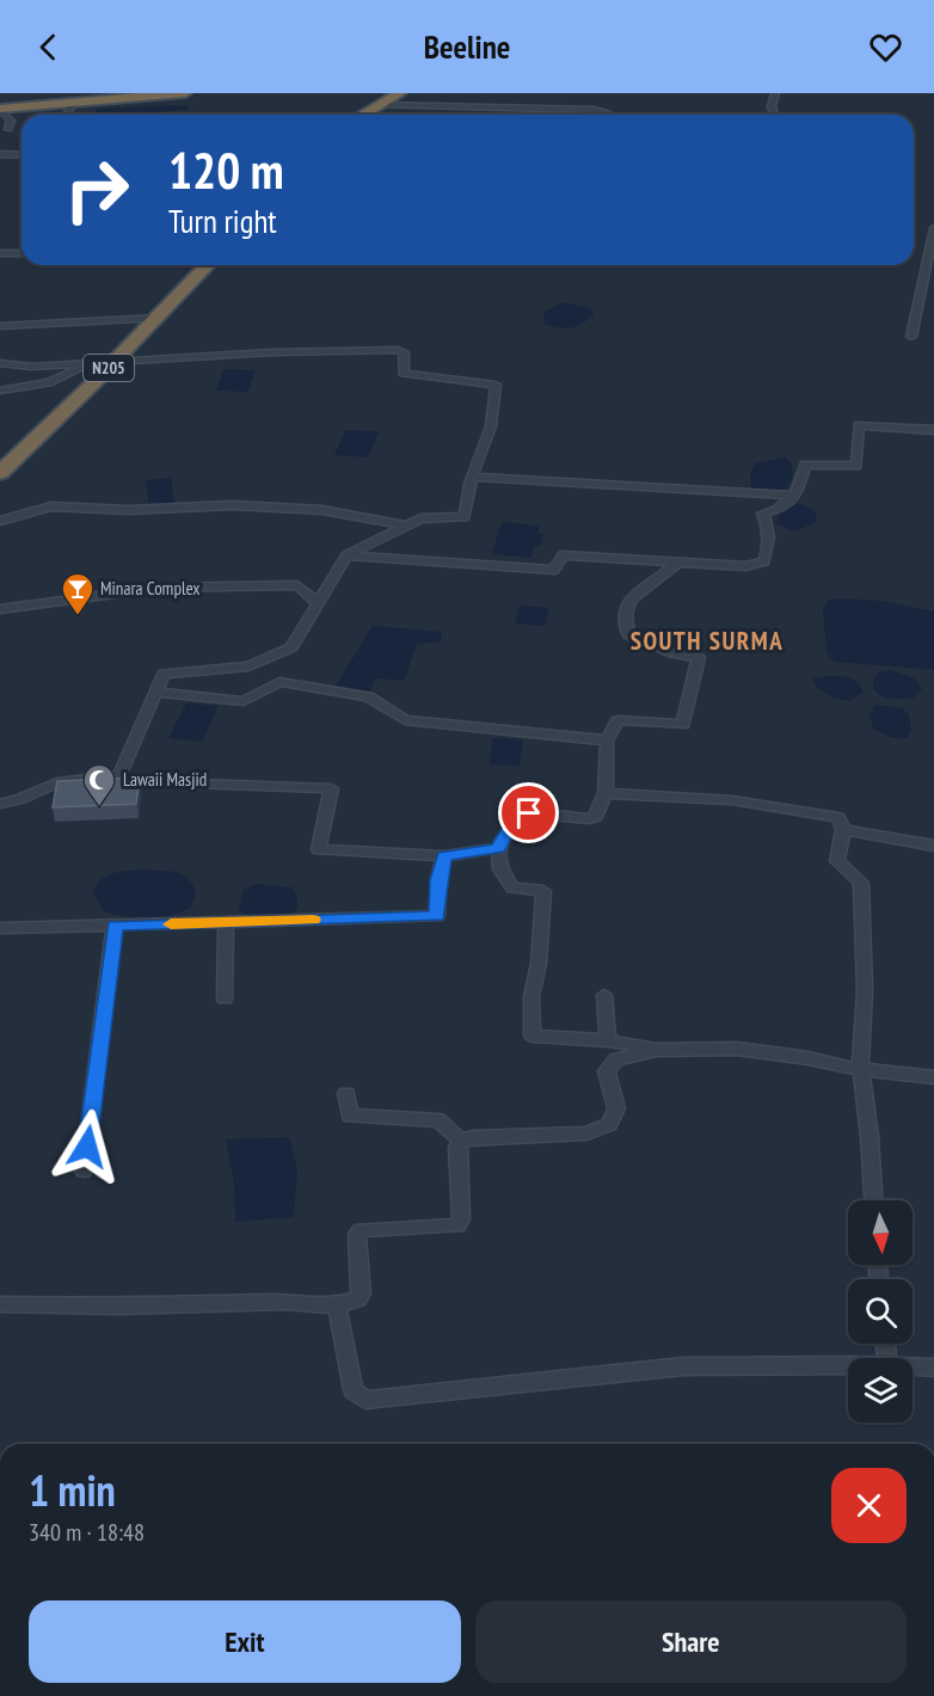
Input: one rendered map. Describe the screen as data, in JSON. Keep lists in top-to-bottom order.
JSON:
{
  "streets": {
    "highway": ["N205"]
  },
  "districts": ["SOUTH SURMA"],
  "places": {
    "bar": ["Minara Complex"],
    "mosque": ["Lawaii Masjid"]
  },
  "north": "bottom",
  "page": {
    "header": "Beeline",
    "turn": ["120 m", "Turn right"],
    "heading": ["1 min", "340 m · 18:48"],
    "buttons": ["Exit", "Share"]
  }
}
